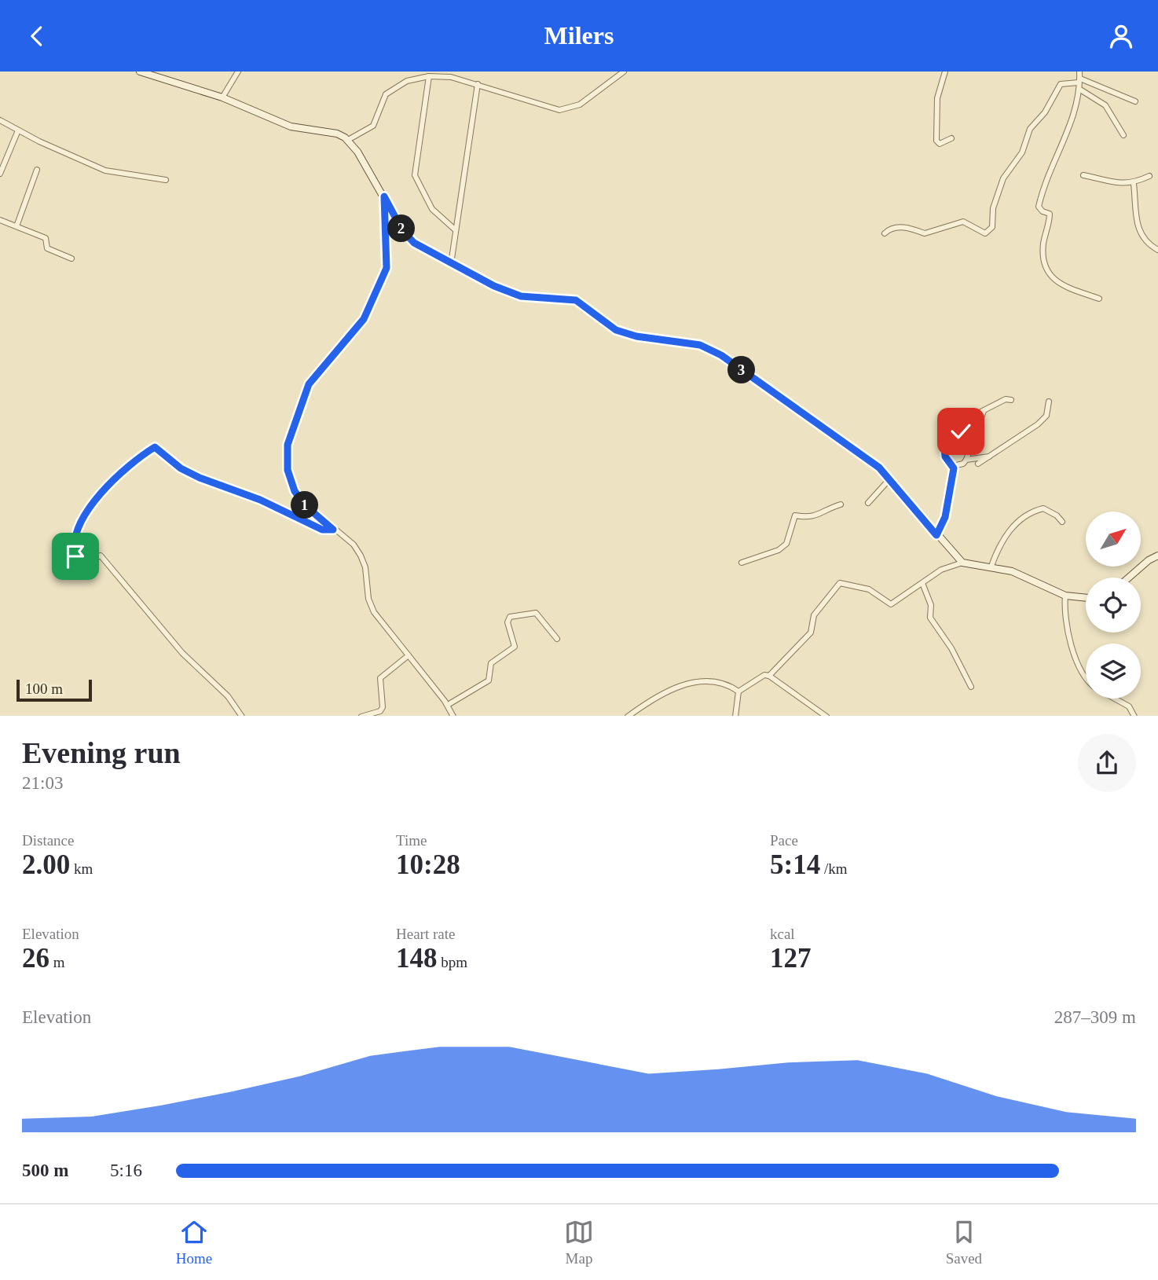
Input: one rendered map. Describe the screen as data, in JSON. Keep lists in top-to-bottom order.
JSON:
{
  "scale_bar": "100 m",
  "north": "top right",
  "page": {
    "header": "Milers",
    "pins": ["2", "3", "1"],
    "scale": "100 m",
    "heading": ["Evening run", "21:03"],
    "stats": [
      ["Distance", "2.00 km"],
      ["Time", "10:28"],
      ["Pace", "5:14 /km"],
      ["Elevation", "26 m"],
      ["Heart rate", "148 bpm"],
      ["kcal", "127"]
    ],
    "chart": ["Elevation", "287–309 m"],
    "list": [
      {
        "name": "500 m",
        "note": "5:16"
      }
    ],
    "tabs": ["Home", "Map", "Saved"]
  }
}
